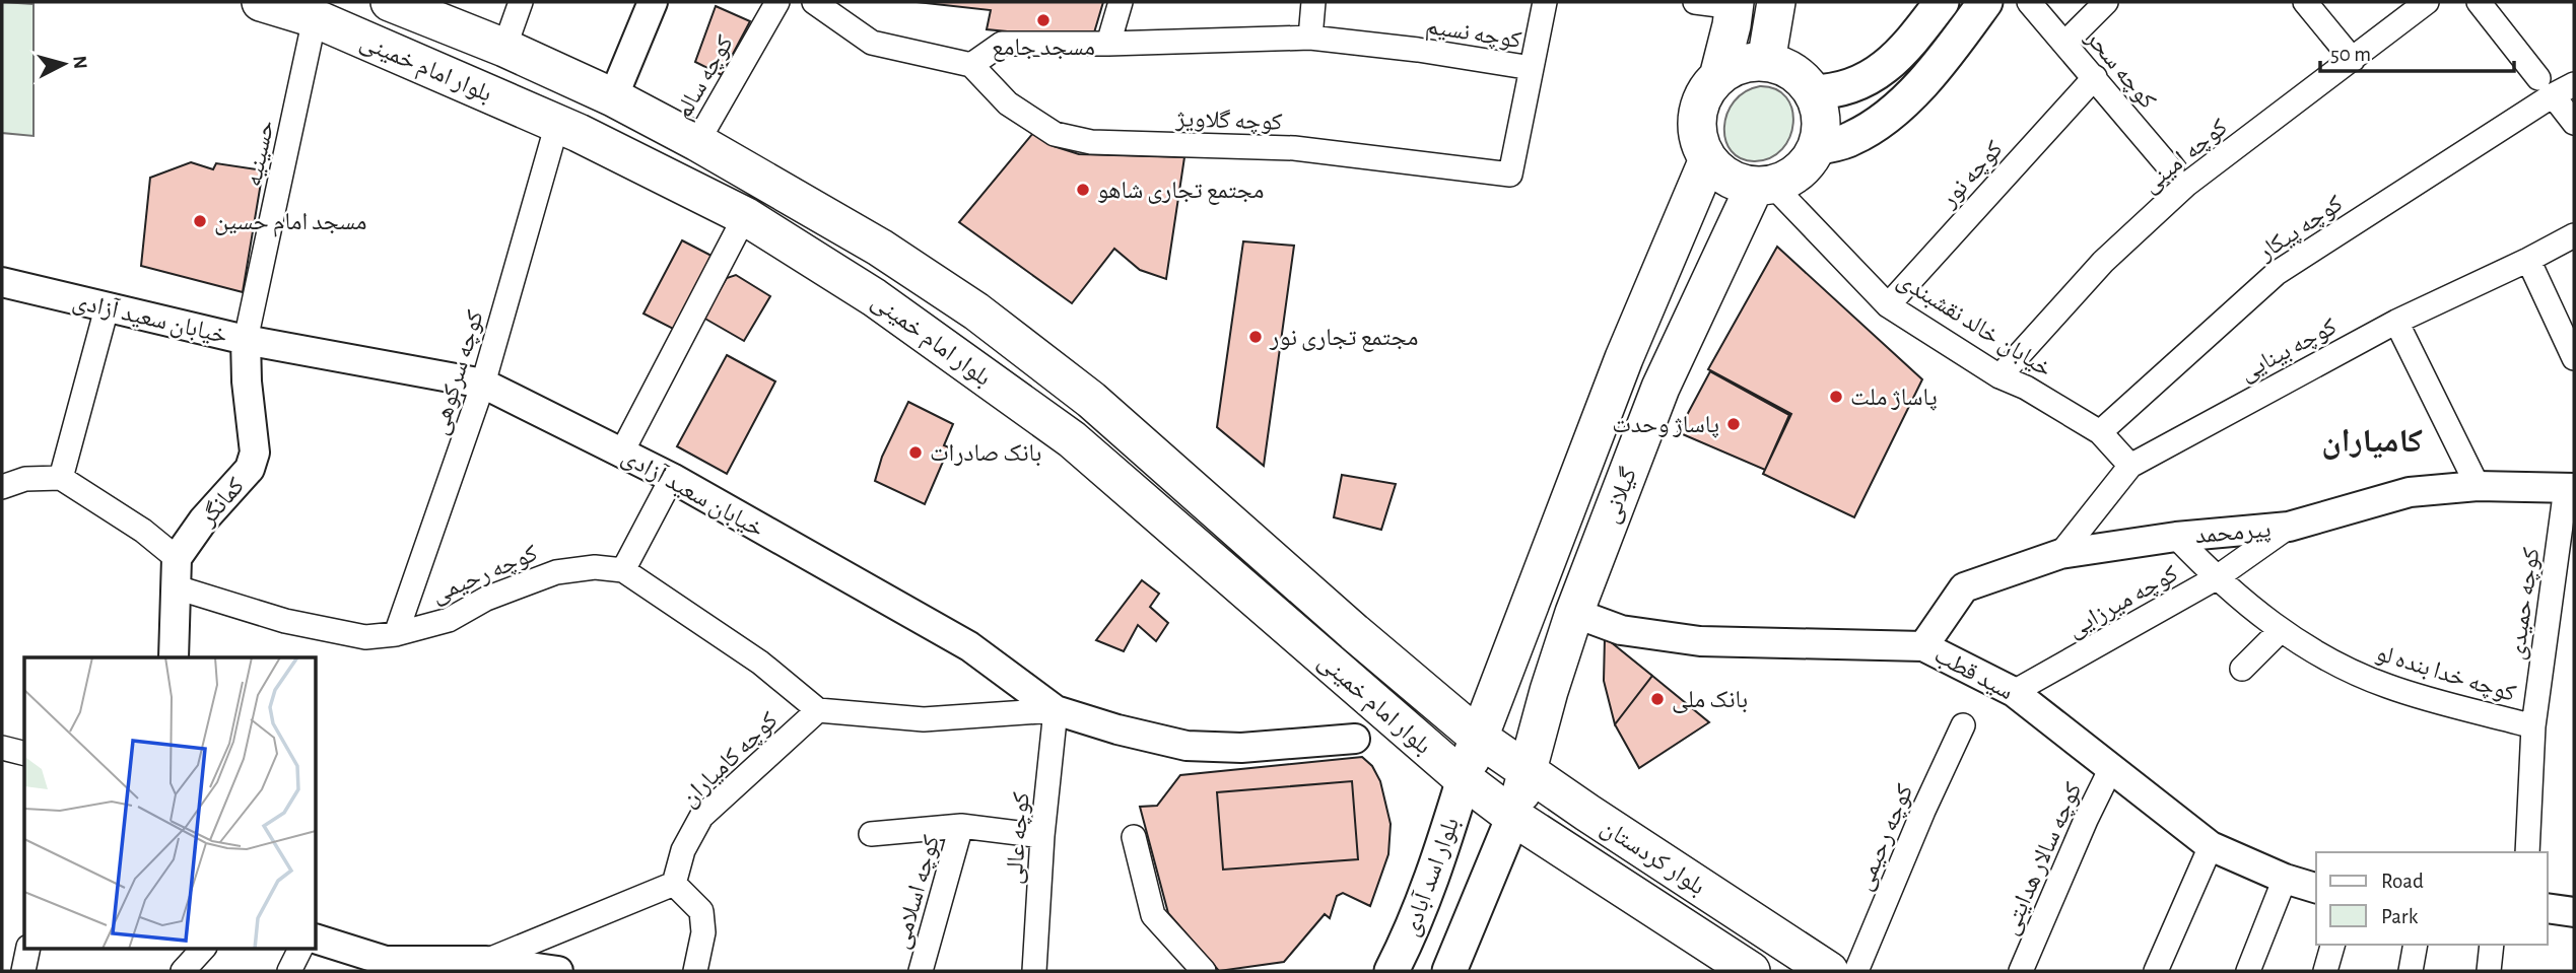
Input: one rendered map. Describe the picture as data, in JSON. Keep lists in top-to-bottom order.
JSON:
{
  "streets": {
    "main road": [
      "بلوار امام خمینی",
      "گیلانی",
      "بلوار کردستان",
      "بلوار اسد آبادی"
    ],
    "street": [
      "کوچه نسیم",
      "کوچه سحر",
      "کوچه سالم",
      "کوچه گلاویژ",
      "حسینیه",
      "کوچه امینی",
      "کوچه نور",
      "کوچه پیکار",
      "خیابان سعید آزادی",
      "خیابان خالد نقشبندی",
      "کوچه بینایی",
      "کوچه سرکوهی",
      "کمانگر",
      "پیرمحمد",
      "کوچه رحیمی",
      "کوچه میرزایی",
      "کوچه حمیدی",
      "سید قطب",
      "کوچه خدا بنده لو",
      "کوچه کامیاران",
      "کوچه عالی",
      "کوچه سالار هدایتی",
      "کوچه اسلامی"
    ]
  },
  "crossings": [
    ["کوچه نسیم", "کوچه گلاویژ"],
    ["بلوار امام خمینی", "کوچه سالم"],
    ["بلوار امام خمینی", "حسینیه"],
    ["بلوار امام خمینی", "کوچه سرکوهی"],
    ["بلوار امام خمینی", "گیلانی"],
    ["بلوار امام خمینی", "بلوار کردستان"],
    ["بلوار امام خمینی", "بلوار اسد آبادی"],
    ["کوچه سحر", "کوچه نور"],
    ["حسینیه", "خیابان سعید آزادی"],
    ["حسینیه", "کمانگر"],
    ["کوچه امینی", "خیابان خالد نقشبندی"],
    ["کوچه نور", "خیابان خالد نقشبندی"],
    ["کوچه پیکار", "خیابان خالد نقشبندی"],
    ["خیابان سعید آزادی", "کوچه سرکوهی"],
    ["خیابان سعید آزادی", "کمانگر"],
    ["خیابان سعید آزادی", "کوچه عالی"],
    ["خیابان خالد نقشبندی", "کوچه بینایی"],
    ["خیابان خالد نقشبندی", "گیلانی"],
    ["کوچه بینایی", "پیرمحمد"],
    ["کوچه سرکوهی", "کوچه رحیمی"],
    ["گیلانی", "سید قطب"],
    ["گیلانی", "بلوار کردستان"],
    ["گیلانی", "بلوار اسد آبادی"],
    ["پیرمحمد", "کوچه میرزایی"],
    ["پیرمحمد", "کوچه حمیدی"],
    ["پیرمحمد", "سید قطب"],
    ["پیرمحمد", "کوچه خدا بنده لو"],
    ["کوچه میرزایی", "سید قطب"],
    ["کوچه میرزایی", "کوچه خدا بنده لو"],
    ["کوچه حمیدی", "کوچه خدا بنده لو"],
    ["سید قطب", "کوچه سالار هدایتی"],
    ["بلوار کردستان", "بلوار اسد آبادی"]
  ],
  "districts": ["کامیاران"],
  "places": [
    "مسجد جامع",
    "مجتمع تجاری شاهو",
    "مسجد امام حسین",
    "مجتمع تجاری نور",
    "پاساژ ملت",
    "پاساژ وحدت",
    "بانک صادرات",
    "بانک ملی"
  ],
  "legend": ["Road", "Park"],
  "scale_bar": "50 m",
  "north": "right"
}
